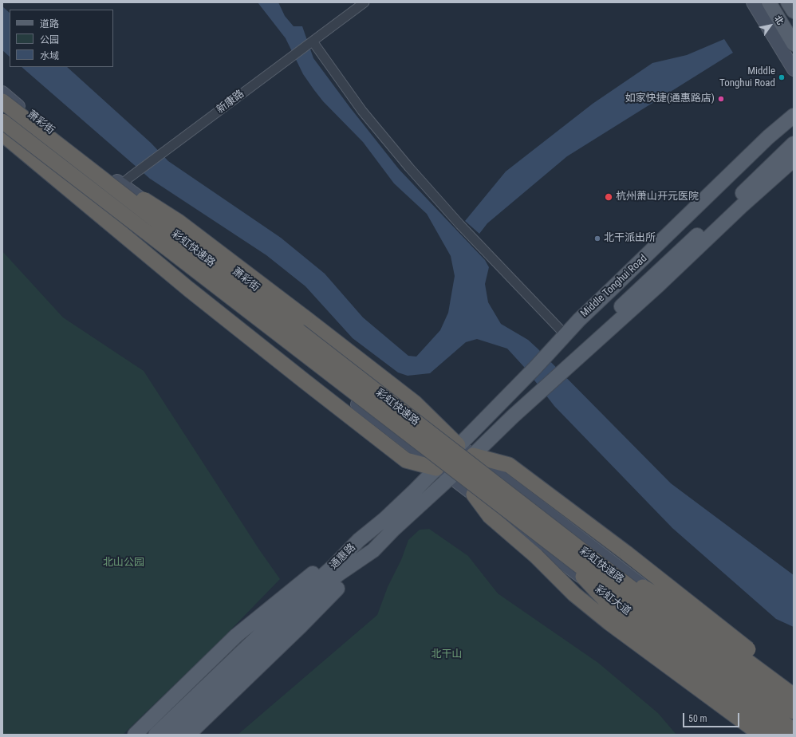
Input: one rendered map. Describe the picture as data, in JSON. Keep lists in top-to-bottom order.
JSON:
{
  "streets": {
    "highway": ["彩虹快速路"],
    "main road": [
      "萧彩街",
      "Middle Tonghui Road",
      "通惠路",
      "彩虹大道"
    ],
    "street": ["新康路"]
  },
  "crossings": [
    ["新康路", "萧彩街"],
    ["萧彩街", "通惠路"],
    ["Middle Tonghui Road", "通惠路"],
    ["通惠路", "彩虹大道"]
  ],
  "parks": ["北山公园", "北干山"],
  "places": [
    "Middle Tonghui Road",
    "如家快捷(通惠路店)",
    "杭州萧山开元医院",
    "北干派出所"
  ],
  "legend": ["道路", "公园", "水域"],
  "scale_bar": "50 m",
  "north": "top right"
}
